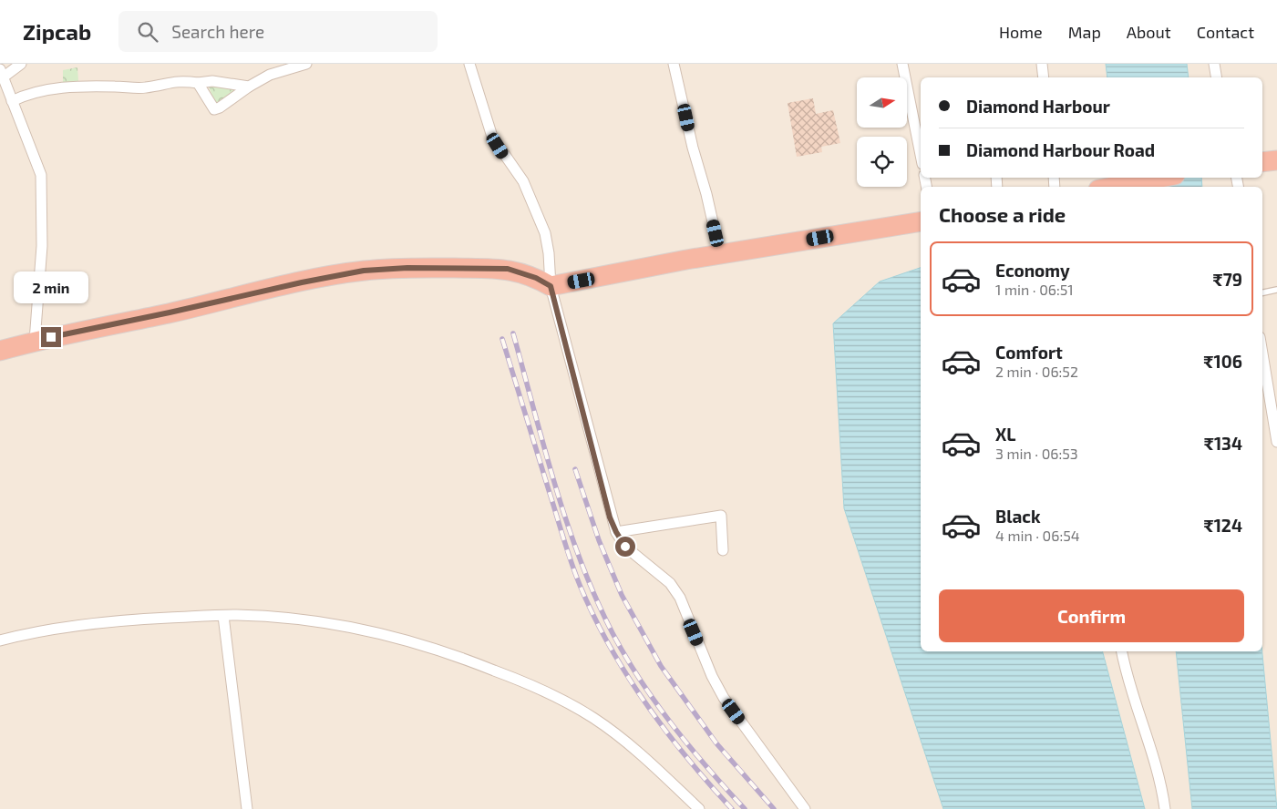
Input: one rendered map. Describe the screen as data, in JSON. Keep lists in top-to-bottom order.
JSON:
{
  "north": "right",
  "page": {
    "header": "Zipcab",
    "search": "Search here",
    "nav": [
      "Home",
      "Map",
      "About",
      "Contact"
    ],
    "banner": ["Diamond Harbour", "Diamond Harbour Road"],
    "heading": "Choose a ride",
    "list": [
      {
        "name": "Economy",
        "note": "1 min · 06:51",
        "value": "₹79"
      },
      {
        "name": "Comfort",
        "note": "2 min · 06:52",
        "value": "₹106"
      },
      {
        "name": "XL",
        "note": "3 min · 06:53",
        "value": "₹134"
      },
      {
        "name": "Black",
        "note": "4 min · 06:54",
        "value": "₹124"
      }
    ],
    "bubble": "2 min",
    "buttons": "Confirm"
  }
}
